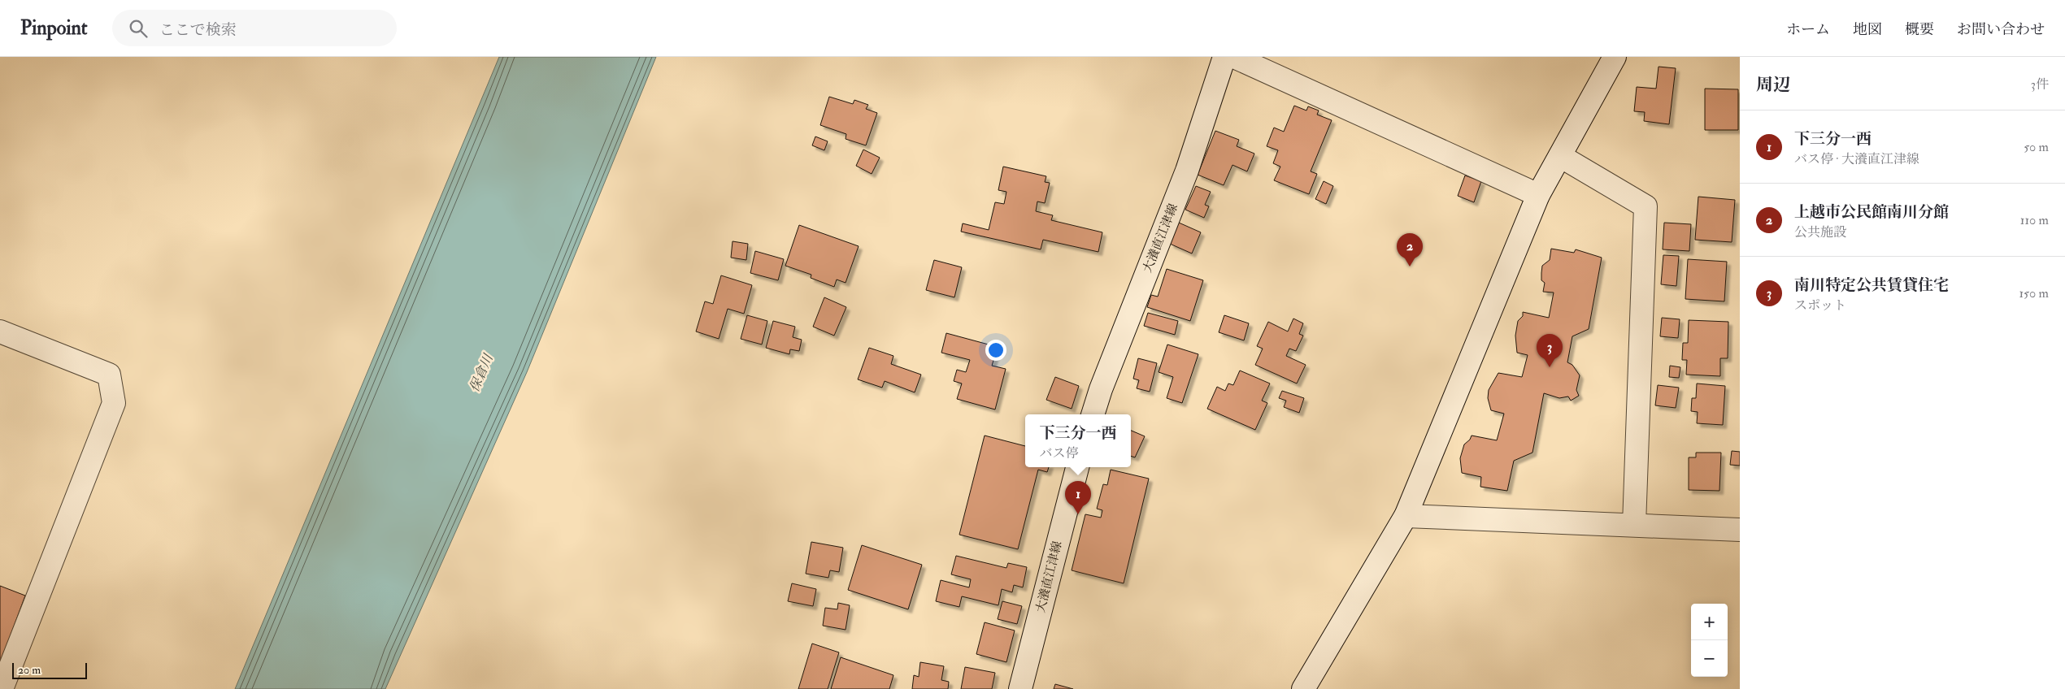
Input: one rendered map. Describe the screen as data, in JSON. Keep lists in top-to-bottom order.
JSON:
{
  "streets": {
    "street": ["大瀁直江津線"]
  },
  "water": ["保倉川"],
  "scale_bar": "20 m",
  "page": {
    "header": "Pinpoint",
    "search": "ここで検索",
    "nav": [
      "ホーム",
      "地図",
      "概要",
      "お問い合わせ"
    ],
    "heading": ["周辺", "3件"],
    "list": [
      {
        "mark": "1",
        "name": "下三分一西",
        "note": "バス停 · 大瀁直江津線",
        "value": "50 m"
      },
      {
        "mark": "2",
        "name": "上越市公民館南川分館",
        "note": "公共施設",
        "value": "110 m"
      },
      {
        "mark": "3",
        "name": "南川特定公共賃貸住宅",
        "note": "スポット",
        "value": "150 m"
      }
    ],
    "pins": ["2", "3", "1"],
    "popup": ["下三分一西", "バス停"],
    "map_buttons": ["+", "−"],
    "scale": "20 m"
  }
}
